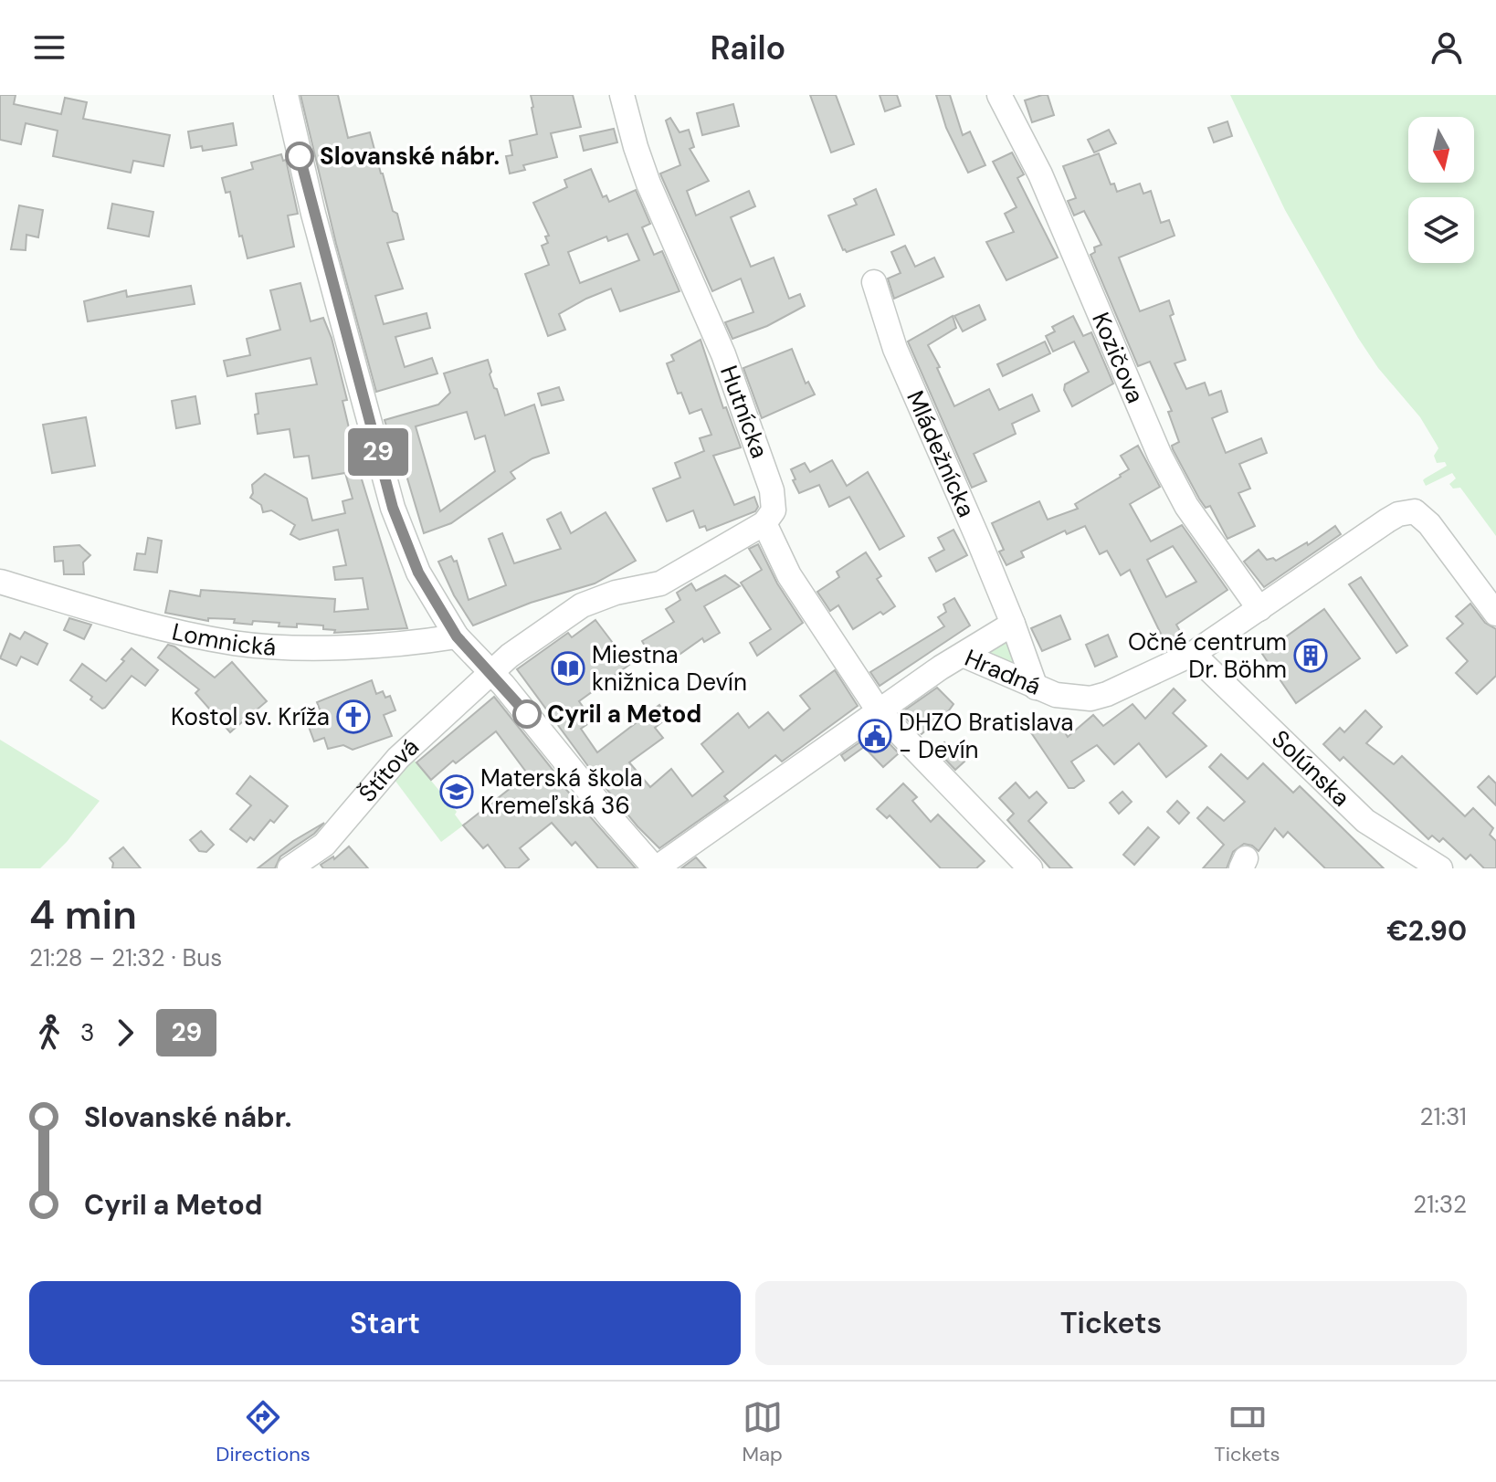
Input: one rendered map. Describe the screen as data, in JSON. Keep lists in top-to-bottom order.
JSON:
{
  "streets": {
    "street": [
      "Kozičova",
      "Hutnícka",
      "Mládežnícka",
      "Lomnická",
      "Hradná",
      "Solúnska",
      "Štítová"
    ]
  },
  "crossings": [
    ["Kozičova", "Hradná"],
    ["Hutnícka", "Štítová"],
    ["Mládežnícka", "Hradná"],
    ["Hradná", "Solúnska"]
  ],
  "places": {
    "other": ["Slovanské nábr.", "Cyril a Metod"],
    "building": ["Očné centrum Dr. Böhm"],
    "library": ["Miestna knižnica Devín"],
    "church": ["Kostol sv. Kríža"],
    "public building": ["DHZO Bratislava - Devín"],
    "school or university": ["Materská škola Kremeľská 36"]
  },
  "lines": ["bus line 29"],
  "north": "bottom",
  "page": {
    "header": "Railo",
    "on_map": "29",
    "heading": ["4 min", "21:28 – 21:32 · Bus", "€2.90"],
    "legs": ["3", "29"],
    "list": [
      {
        "name": "Slovanské nábr.",
        "value": "21:31"
      },
      {
        "name": "Cyril a Metod",
        "value": "21:32"
      }
    ],
    "buttons": ["Start", "Tickets"],
    "tabs": ["Directions", "Map", "Tickets"]
  }
}
